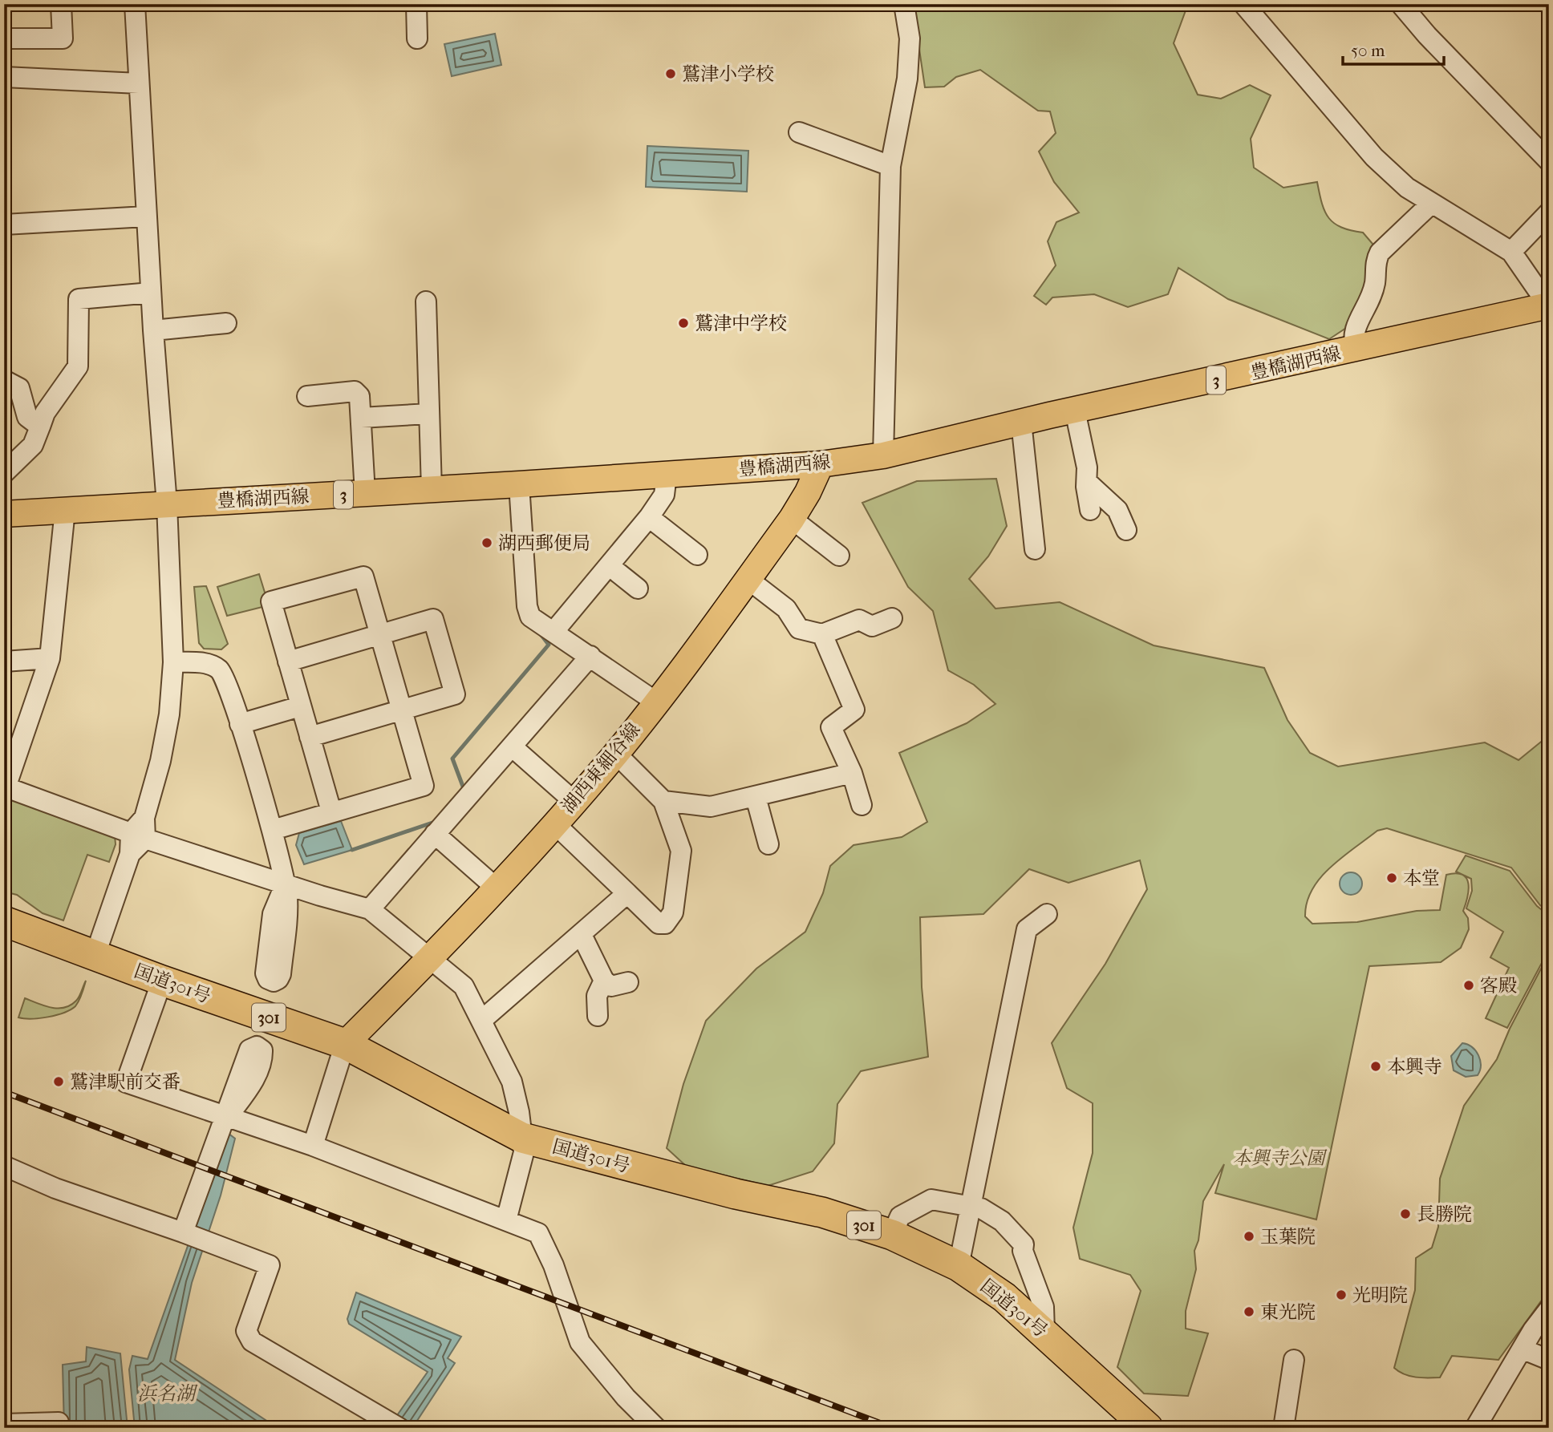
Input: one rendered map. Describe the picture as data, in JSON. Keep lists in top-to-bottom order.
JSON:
{
  "streets": {
    "highway": ["国道301号", "301"],
    "main road": ["豊橋湖西線", "3", "湖西東細谷線"]
  },
  "crossings": [
    ["豊橋湖西線", "湖西東細谷線"],
    ["湖西東細谷線", "国道301号"]
  ],
  "water": ["浜名湖"],
  "parks": ["本興寺公園"],
  "places": [
    "鷲津小学校",
    "鷲津中学校",
    "湖西郵便局",
    "本堂",
    "客殿",
    "本興寺",
    "鷲津駅前交番",
    "長勝院",
    "玉葉院",
    "光明院",
    "東光院"
  ],
  "scale_bar": "50 m"
}
